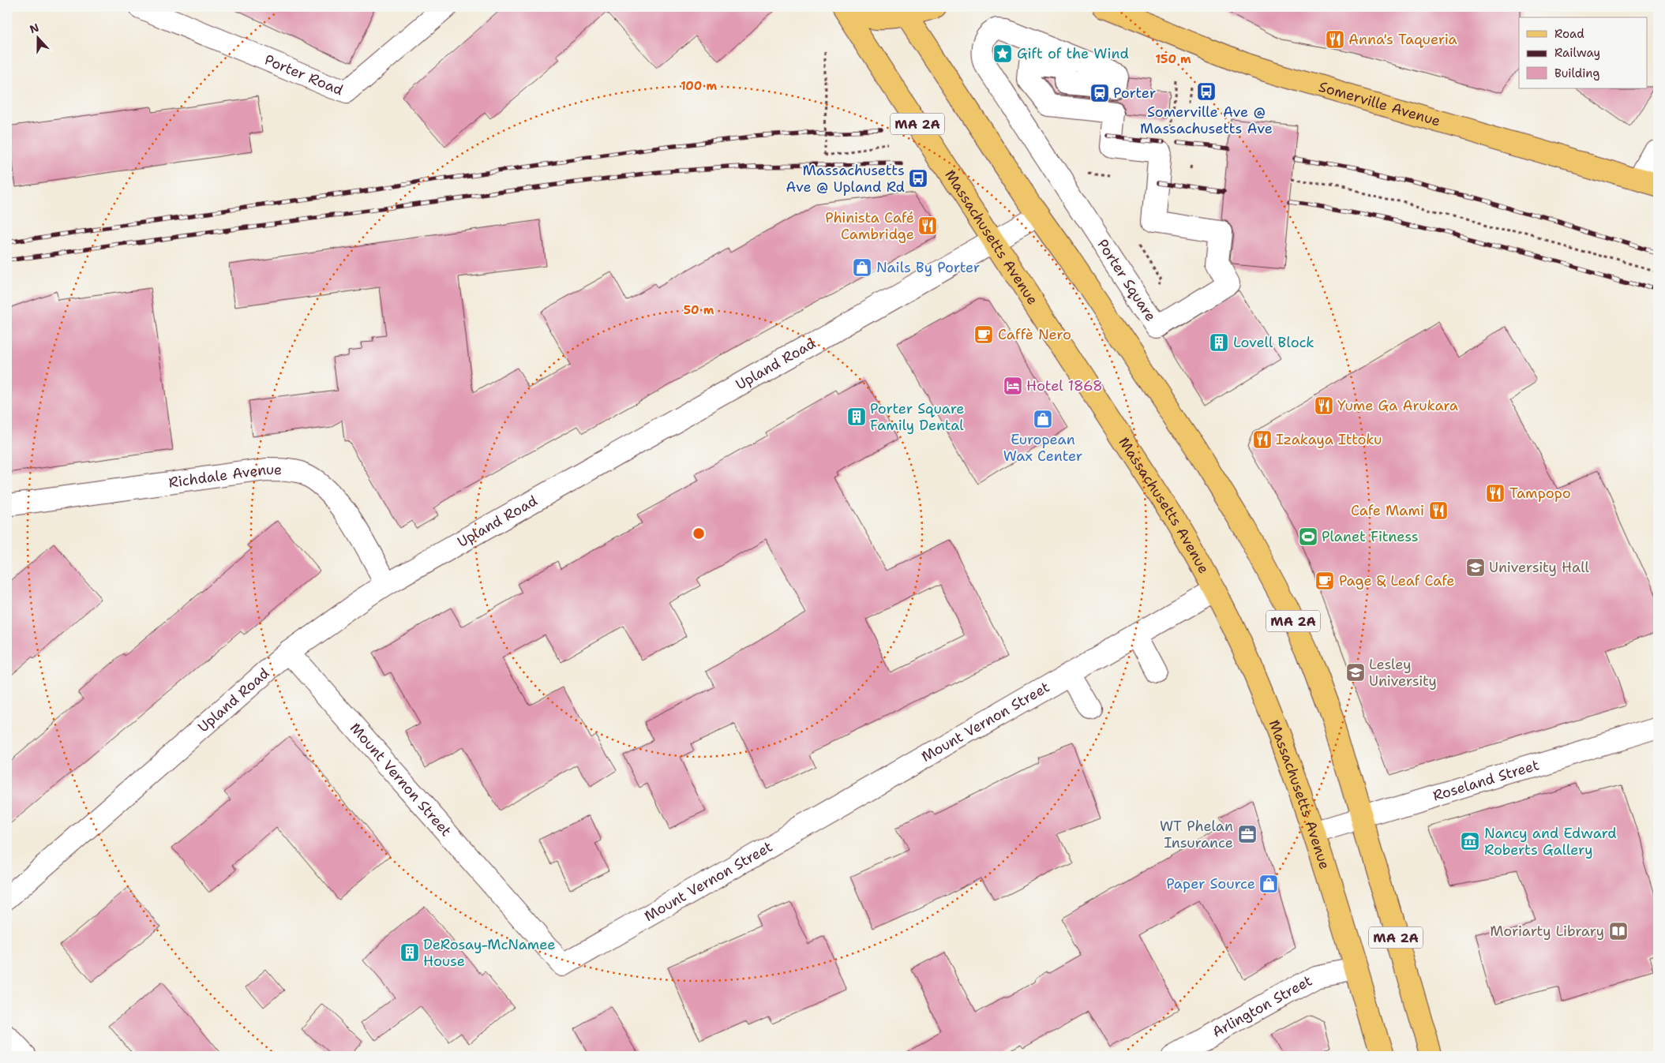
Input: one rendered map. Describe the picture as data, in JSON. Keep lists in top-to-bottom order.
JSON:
{
  "streets": {
    "main road": ["Somerville Avenue", "MA 2A", "Massachusetts Avenue"],
    "street": [
      "Porter Road",
      "Porter Square",
      "Upland Road",
      "Richdale Avenue",
      "Mount Vernon Street",
      "Roseland Street",
      "Arlington Street"
    ]
  },
  "crossings": [
    ["MA 2A", "Upland Road"],
    ["MA 2A", "Roseland Street"],
    ["Massachusetts Avenue", "Upland Road"],
    ["Massachusetts Avenue", "Mount Vernon Street"],
    ["Massachusetts Avenue", "Roseland Street"],
    ["Massachusetts Avenue", "Arlington Street"],
    ["Upland Road", "Richdale Avenue"],
    ["Upland Road", "Mount Vernon Street"]
  ],
  "places": {
    "restaurant": [
      "Anna's Taqueria",
      "Phinista Café Cambridge",
      "Yume Ga Arukara",
      "Izakaya Ittoku",
      "Tampopo",
      "Cafe Mami"
    ],
    "place": ["Gift of the Wind"],
    "bus stop": ["Somerville Ave @ Massachusetts Ave", "Massachusetts Ave @ Upland Rd"],
    "station": ["Porter"],
    "shop": ["Nails By Porter", "European Wax Center", "Paper Source"],
    "cafe": ["Caffè Nero", "Page & Leaf Cafe"],
    "building": ["Lovell Block", "Porter Square Family Dental", "DeRosay-McNamee House"],
    "hotel": ["Hotel 1868"],
    "sports": ["Planet Fitness"],
    "school or university": ["University Hall", "Lesley University"],
    "office": ["WT Phelan Insurance"],
    "museum": ["Nancy and Edward Roberts Gallery"],
    "library": ["Moriarty Library"]
  },
  "legend": ["Road", "Railway", "Building"],
  "north": "top",
  "rings": ["150 m", "100 m", "50 m"]
}
